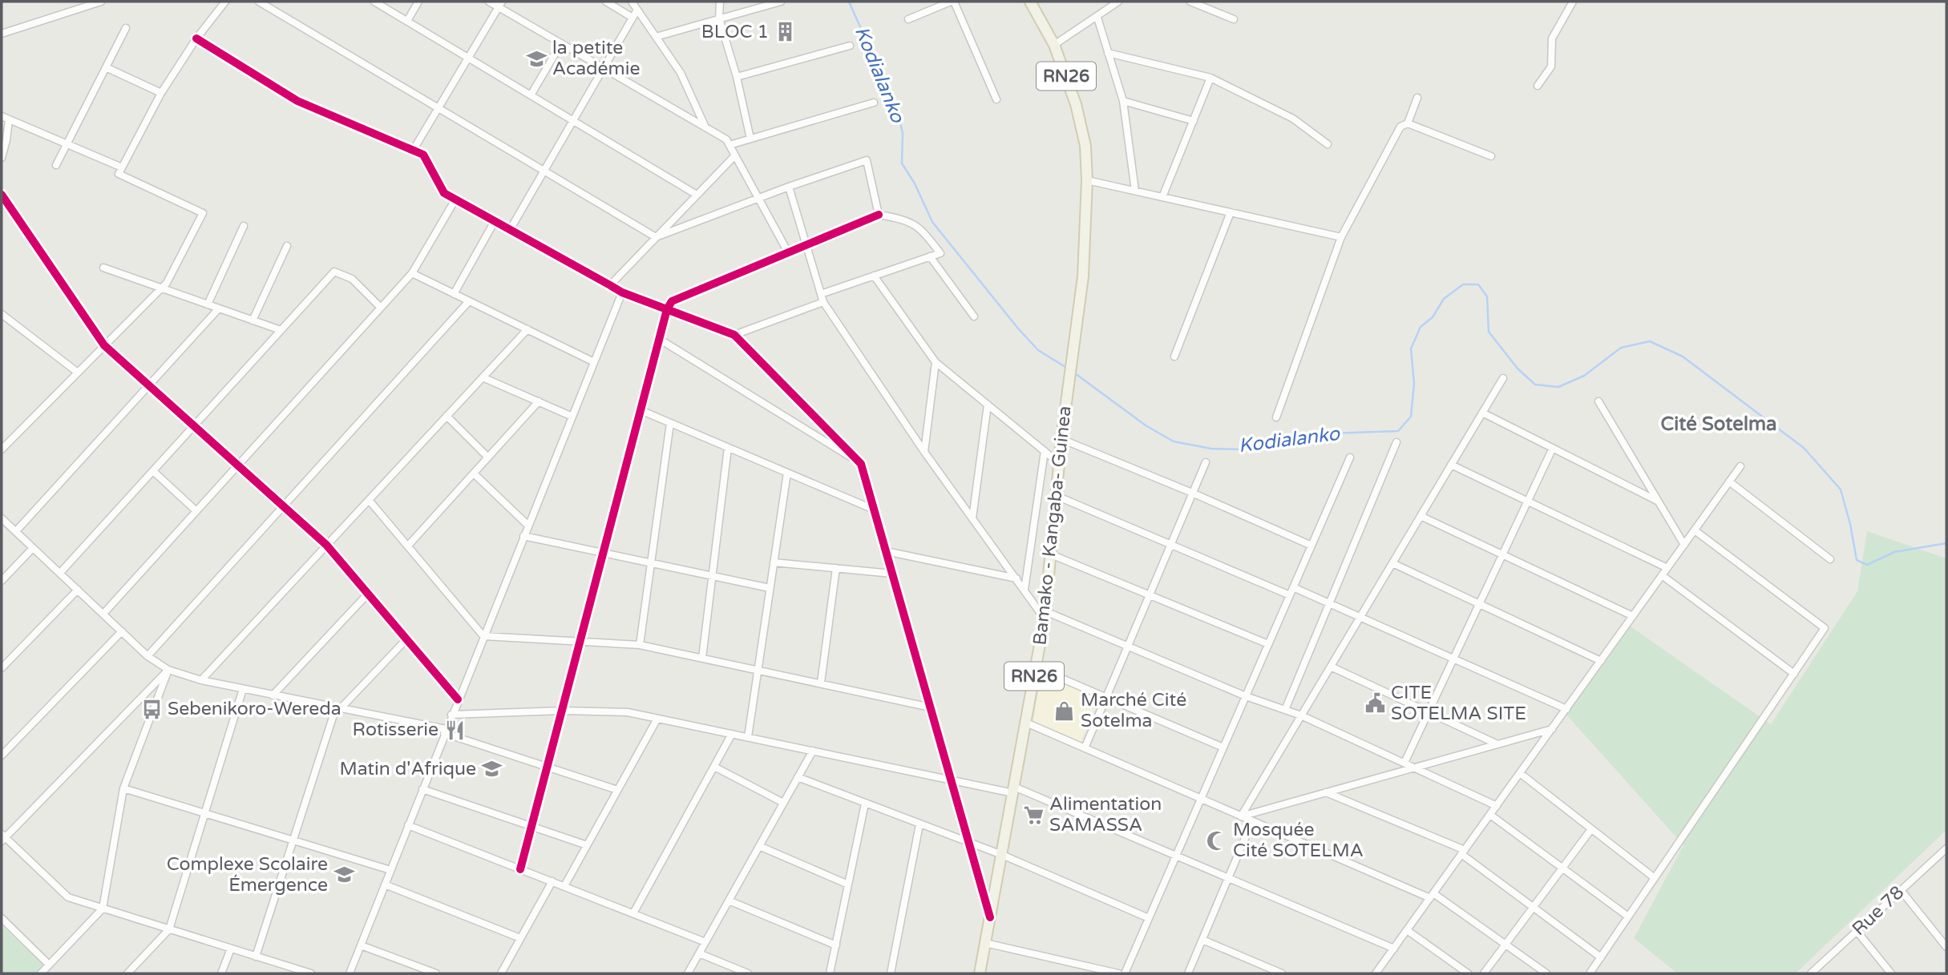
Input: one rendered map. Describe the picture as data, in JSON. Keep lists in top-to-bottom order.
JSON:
{
  "streets": {
    "main road": ["RN26", "Bamako - Kangaba- Guinea"],
    "street": ["Rue 78"]
  },
  "crossings": [
    ["RN26", "Bamako - Kangaba- Guinea"]
  ],
  "districts": ["Cité Sotelma"],
  "water": ["Kodialanko"],
  "places": {
    "building": ["BLOC 1"],
    "school or university": ["la petite Académie", "Matin d'Afrique", "Complexe Scolaire Émergence"],
    "public building": ["CITE SOTELMA SITE"],
    "bus stop": ["Sebenikoro-Wereda"],
    "shop": ["Marché Cité Sotelma"],
    "restaurant": ["Rotisserie"],
    "supermarket": ["Alimentation SAMASSA"],
    "mosque": ["Mosquée Cité SOTELMA"]
  }
}
